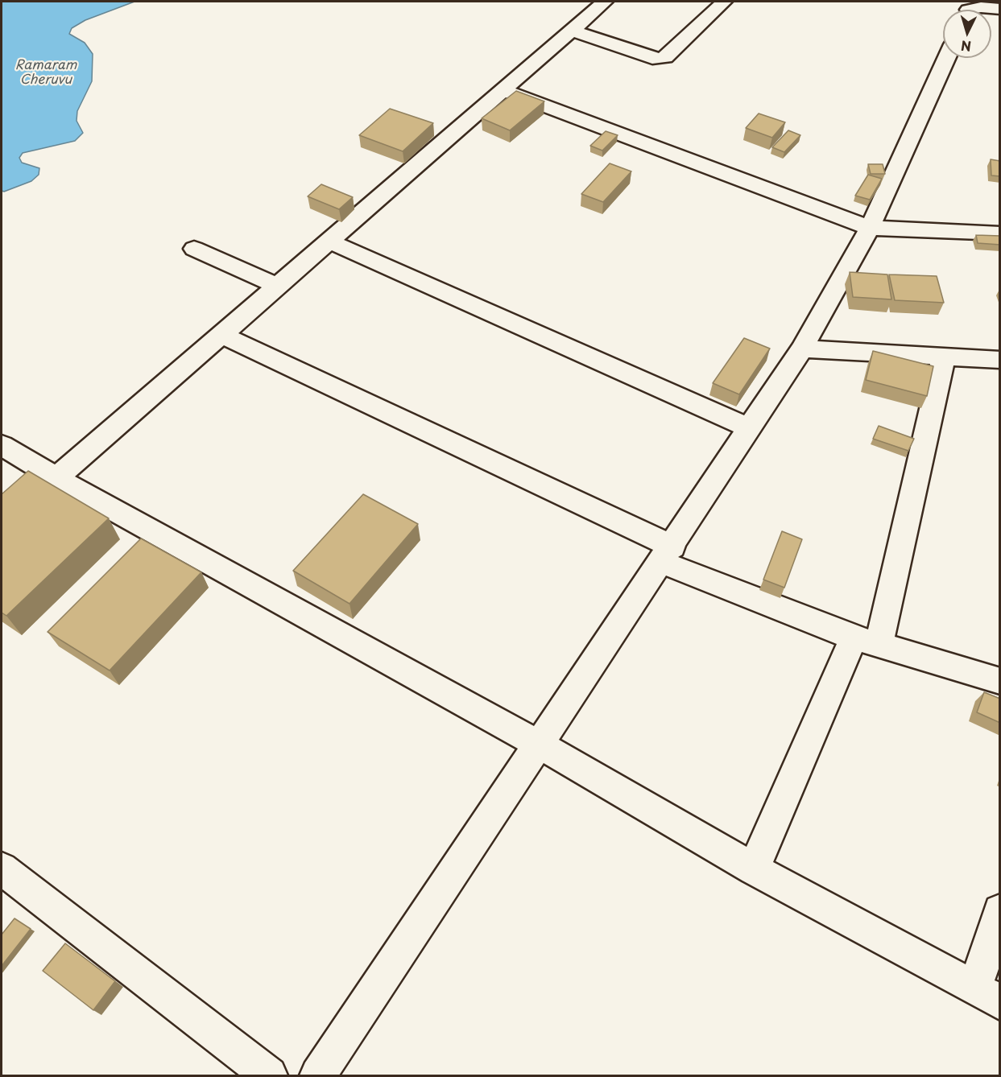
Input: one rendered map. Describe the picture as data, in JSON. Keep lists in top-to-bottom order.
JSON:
{
  "water": ["Ramaram Cheruvu"],
  "north": "bottom"
}
